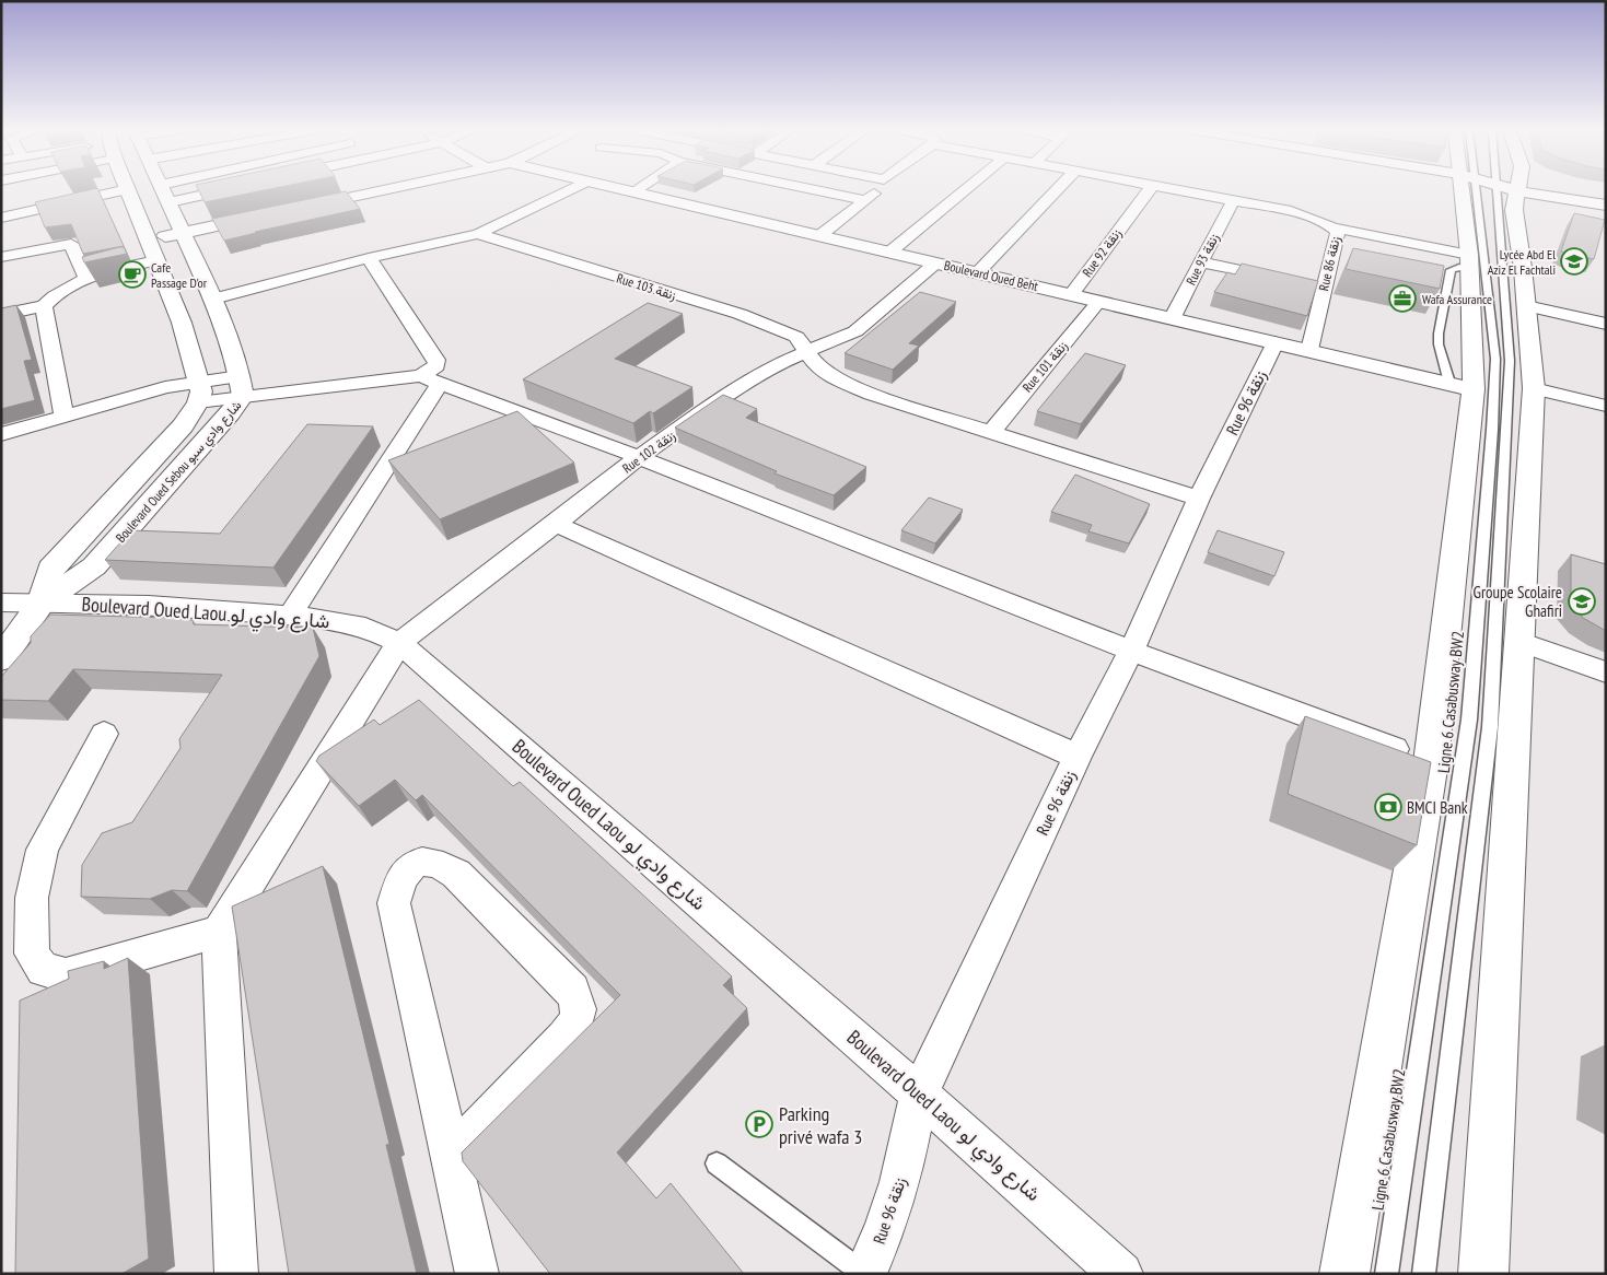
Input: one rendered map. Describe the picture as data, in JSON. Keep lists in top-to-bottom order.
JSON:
{
  "streets": {
    "street": [
      "Rue 92 زنقة",
      "Rue 93 زنقة",
      "Rue 86 زنقة",
      "Boulevard Oued Beht",
      "Rue 103 زنقة",
      "Rue 101 زنقة",
      "Rue 96 زنقة",
      "Rue 102 زنقة",
      "Boulevard Oued Sebou شارع وادي سبو",
      "Boulevard Oued Laou شارع وادي لو"
    ],
    "lane": ["Ligne 6 Casabusway BW2"]
  },
  "crossings": [
    ["Rue 92 زنقة", "Boulevard Oued Beht"],
    ["Rue 93 زنقة", "Rue 86 زنقة"],
    ["Rue 93 زنقة", "Boulevard Oued Beht"],
    ["Rue 86 زنقة", "Boulevard Oued Beht"],
    ["Boulevard Oued Beht", "Rue 101 زنقة"],
    ["Boulevard Oued Beht", "Rue 96 زنقة"],
    ["Boulevard Oued Beht", "Rue 102 زنقة"],
    ["Rue 103 زنقة", "Rue 101 زنقة"],
    ["Rue 103 زنقة", "Rue 96 زنقة"],
    ["Rue 103 زنقة", "Rue 102 زنقة"],
    ["Rue 96 زنقة", "Boulevard Oued Laou شارع وادي لو"],
    ["Rue 102 زنقة", "Boulevard Oued Laou شارع وادي لو"],
    ["Boulevard Oued Sebou شارع وادي سبو", "Boulevard Oued Laou شارع وادي لو"]
  ],
  "places": {
    "school or university": ["Lycée Abd El Aziz El Fachtali", "Groupe Scolaire Ghafiri"],
    "cafe": ["Cafe Passage D'or"],
    "office": ["Wafa Assurance"],
    "bank": ["BMCI Bank"],
    "parking": ["Parking privé wafa 3"]
  }
}
